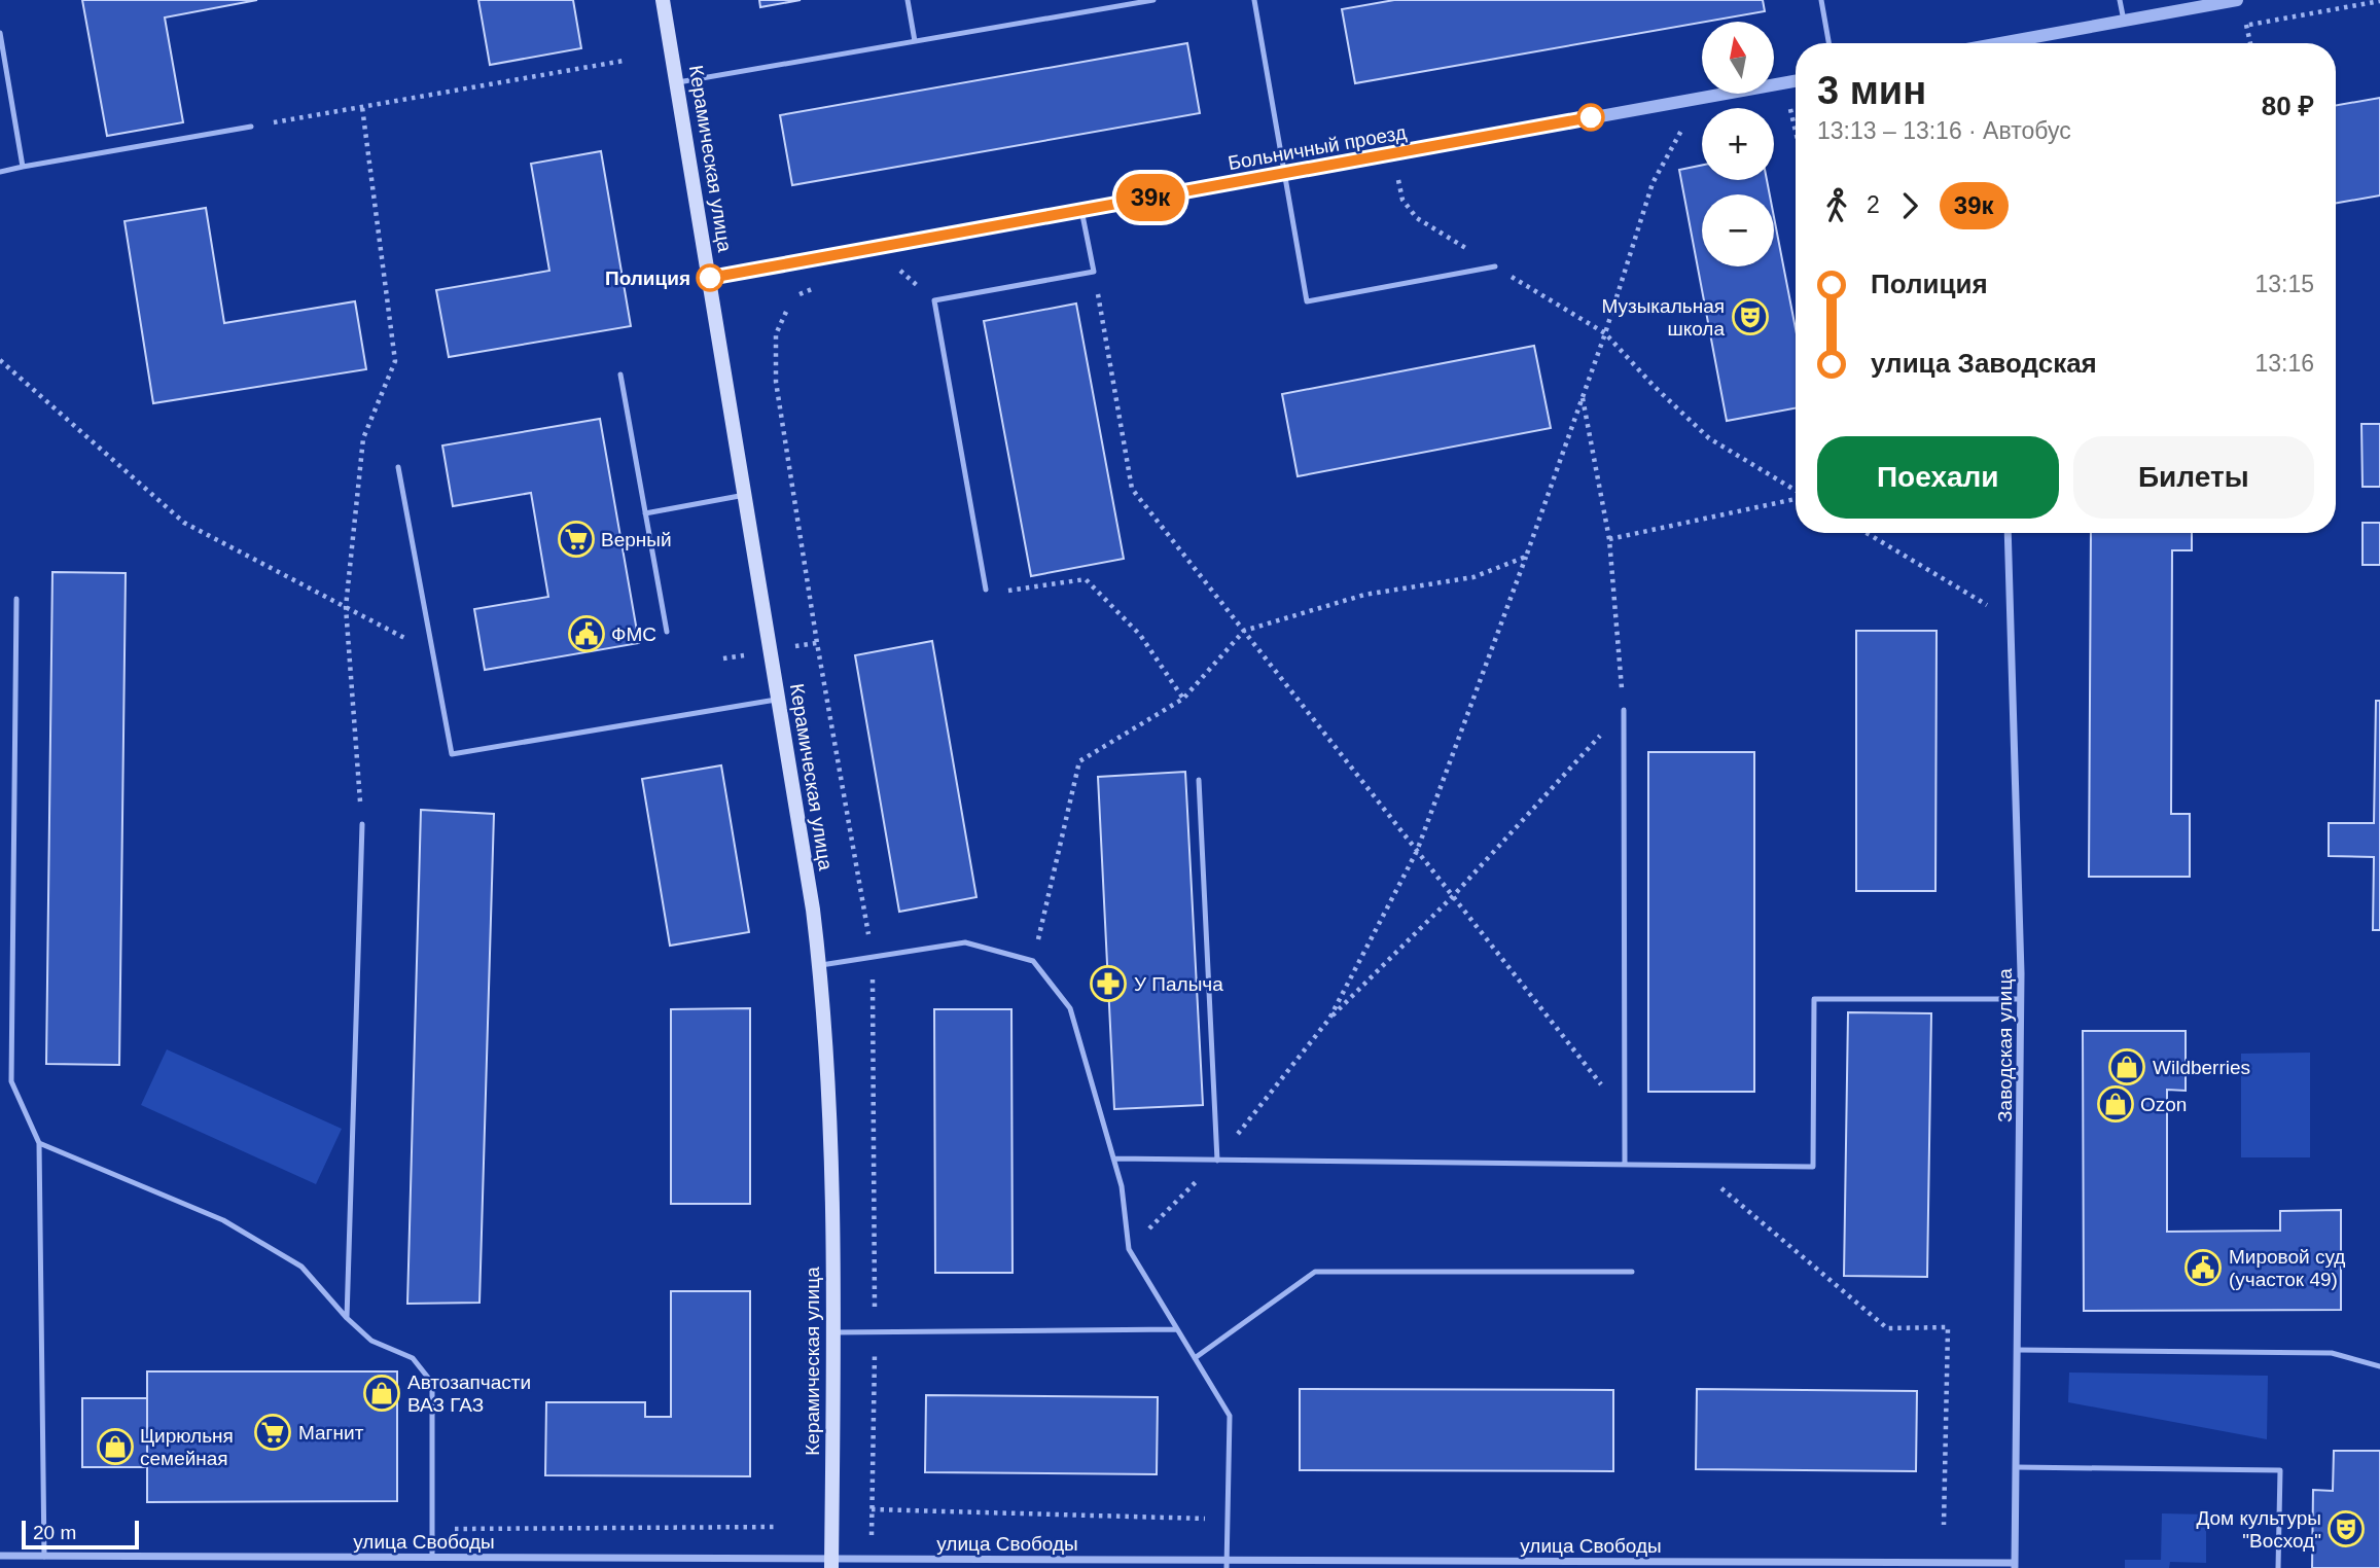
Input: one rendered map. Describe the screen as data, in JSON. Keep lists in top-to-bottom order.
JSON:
{
  "streets": {
    "main road": ["Керамическая улица"],
    "street": ["Больничный проезд", "Заводская улица", "улица Свободы"]
  },
  "crossings": [
    ["Больничный проезд", "Керамическая улица"],
    ["Керамическая улица", "улица Свободы"],
    ["Заводская улица", "улица Свободы"]
  ],
  "places": {
    "other": ["Полиция"],
    "theatre": ["Музыкальная школа", "Дом культуры \"Восход\""],
    "supermarket": ["Верный", "Магнит"],
    "public building": ["ФМС", "Мировой суд (участок 49)"],
    "pharmacy": ["У Палыча"],
    "shop": [
      "Wildberries",
      "Ozon",
      "Автозапчасти ВАЗ ГАЗ",
      "Цирюльня семейная"
    ]
  },
  "lines": ["bus line 39к"],
  "scale_bar": "20 m",
  "north": "top",
  "page": {
    "on_map": "39к",
    "map_buttons": ["+", "−"],
    "heading": ["3 мин", "13:13 – 13:16 · Автобус", "80 ₽"],
    "legs": ["2", "39к"],
    "list": [
      {
        "name": "Полиция",
        "value": "13:15"
      },
      {
        "name": "улица Заводская",
        "value": "13:16"
      }
    ],
    "buttons": ["Поехали", "Билеты"],
    "scale": "20 m"
  }
}
